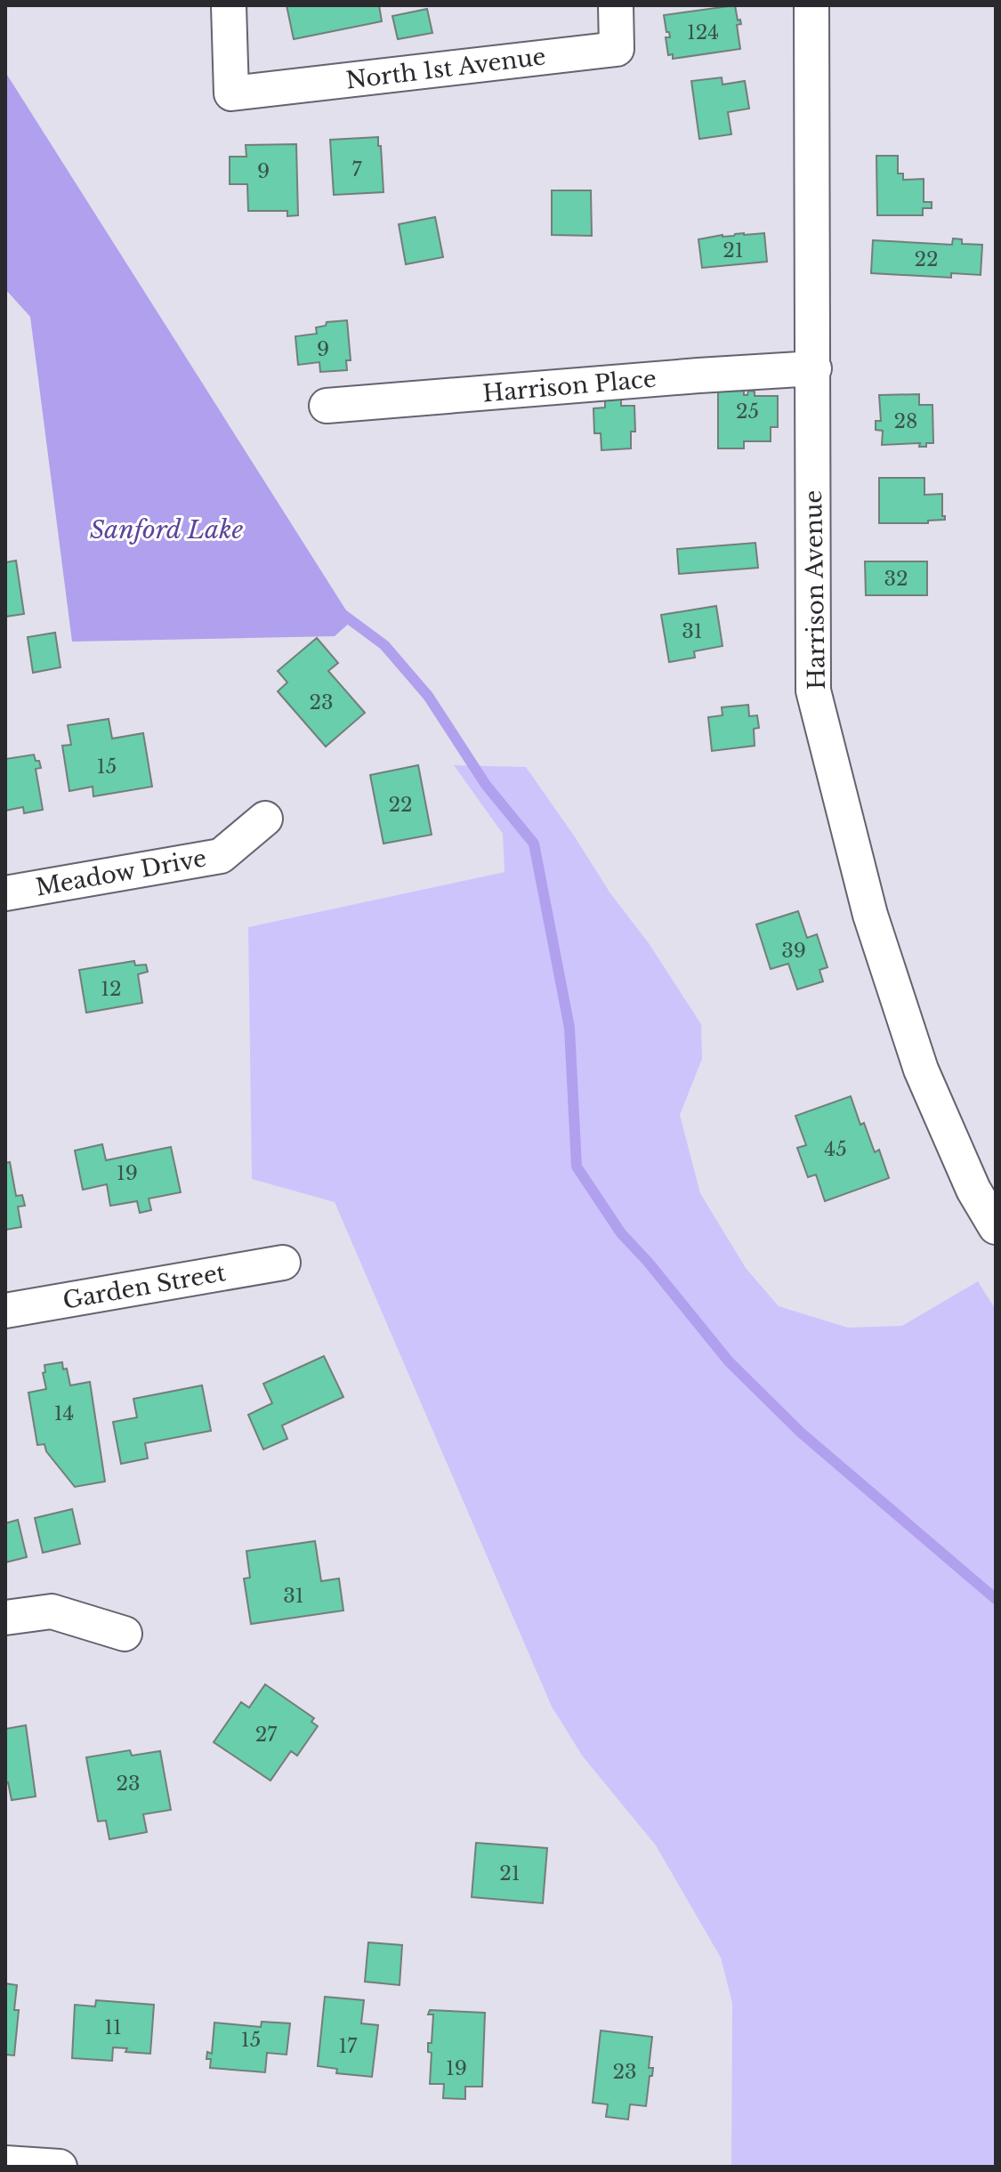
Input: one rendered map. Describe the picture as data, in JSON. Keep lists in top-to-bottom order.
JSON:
{
  "streets": {
    "street": [
      "North 1st Avenue",
      "Harrison Place",
      "Harrison Avenue",
      "Meadow Drive",
      "Garden Street"
    ]
  },
  "crossings": [
    ["Harrison Place", "Harrison Avenue"]
  ],
  "water": ["Sanford Lake"],
  "house_numbers": [
    "124",
    "7",
    "9",
    "21",
    "22",
    "9",
    "25",
    "28",
    "32",
    "31",
    "23",
    "15",
    "22",
    "39",
    "12",
    "45",
    "19",
    "14",
    "31",
    "27",
    "23",
    "21",
    "11",
    "15",
    "17",
    "19",
    "23"
  ]
}
